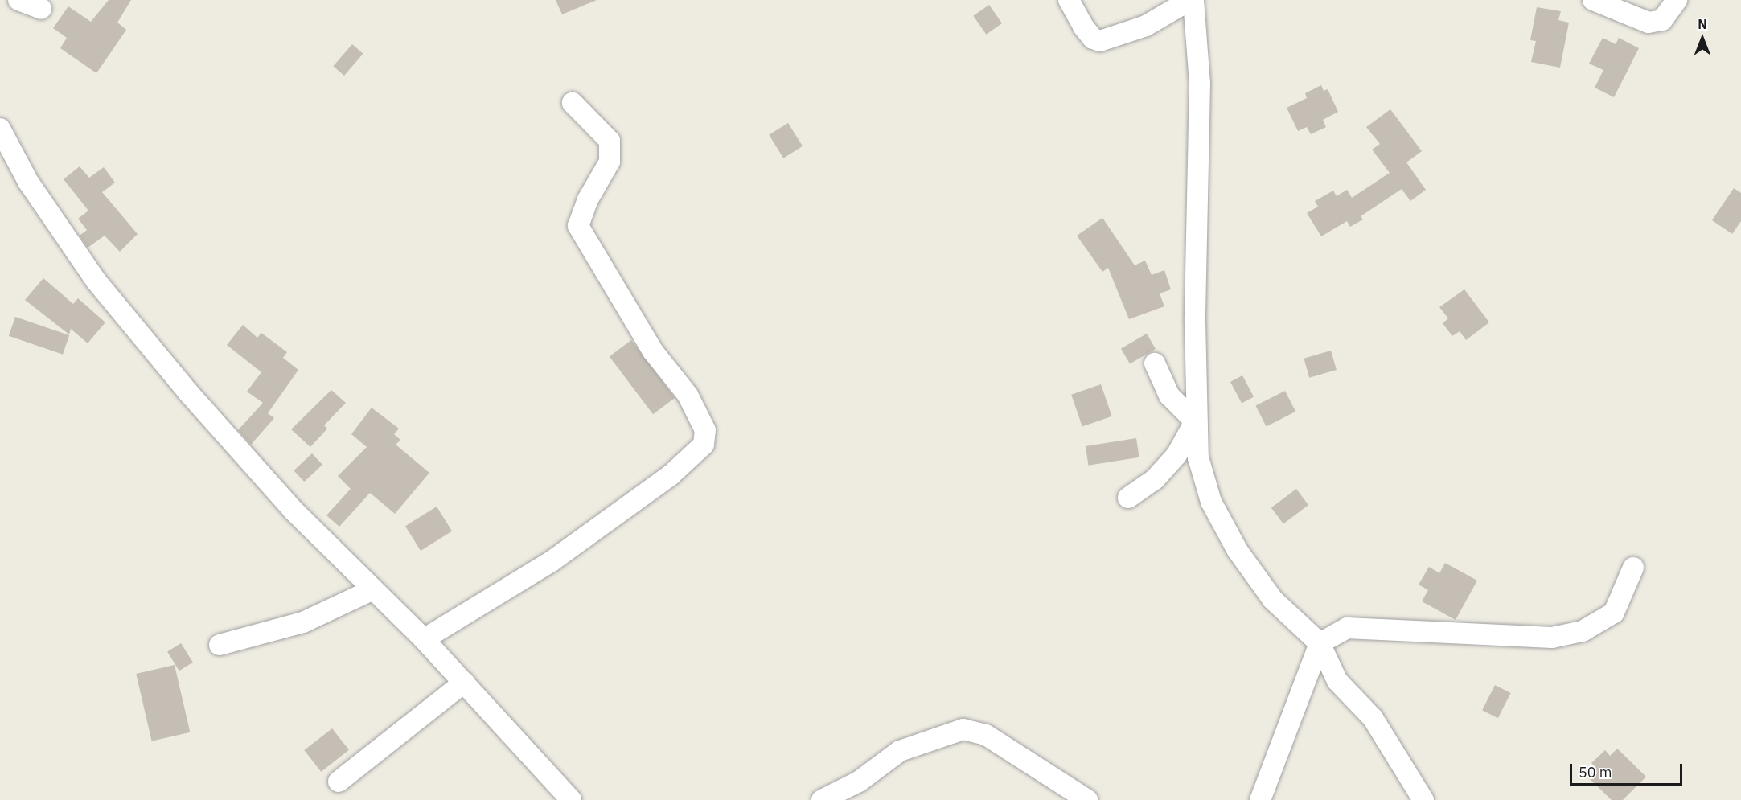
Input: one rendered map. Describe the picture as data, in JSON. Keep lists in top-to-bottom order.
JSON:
{
  "scale_bar": "50 m",
  "north": "top"
}
